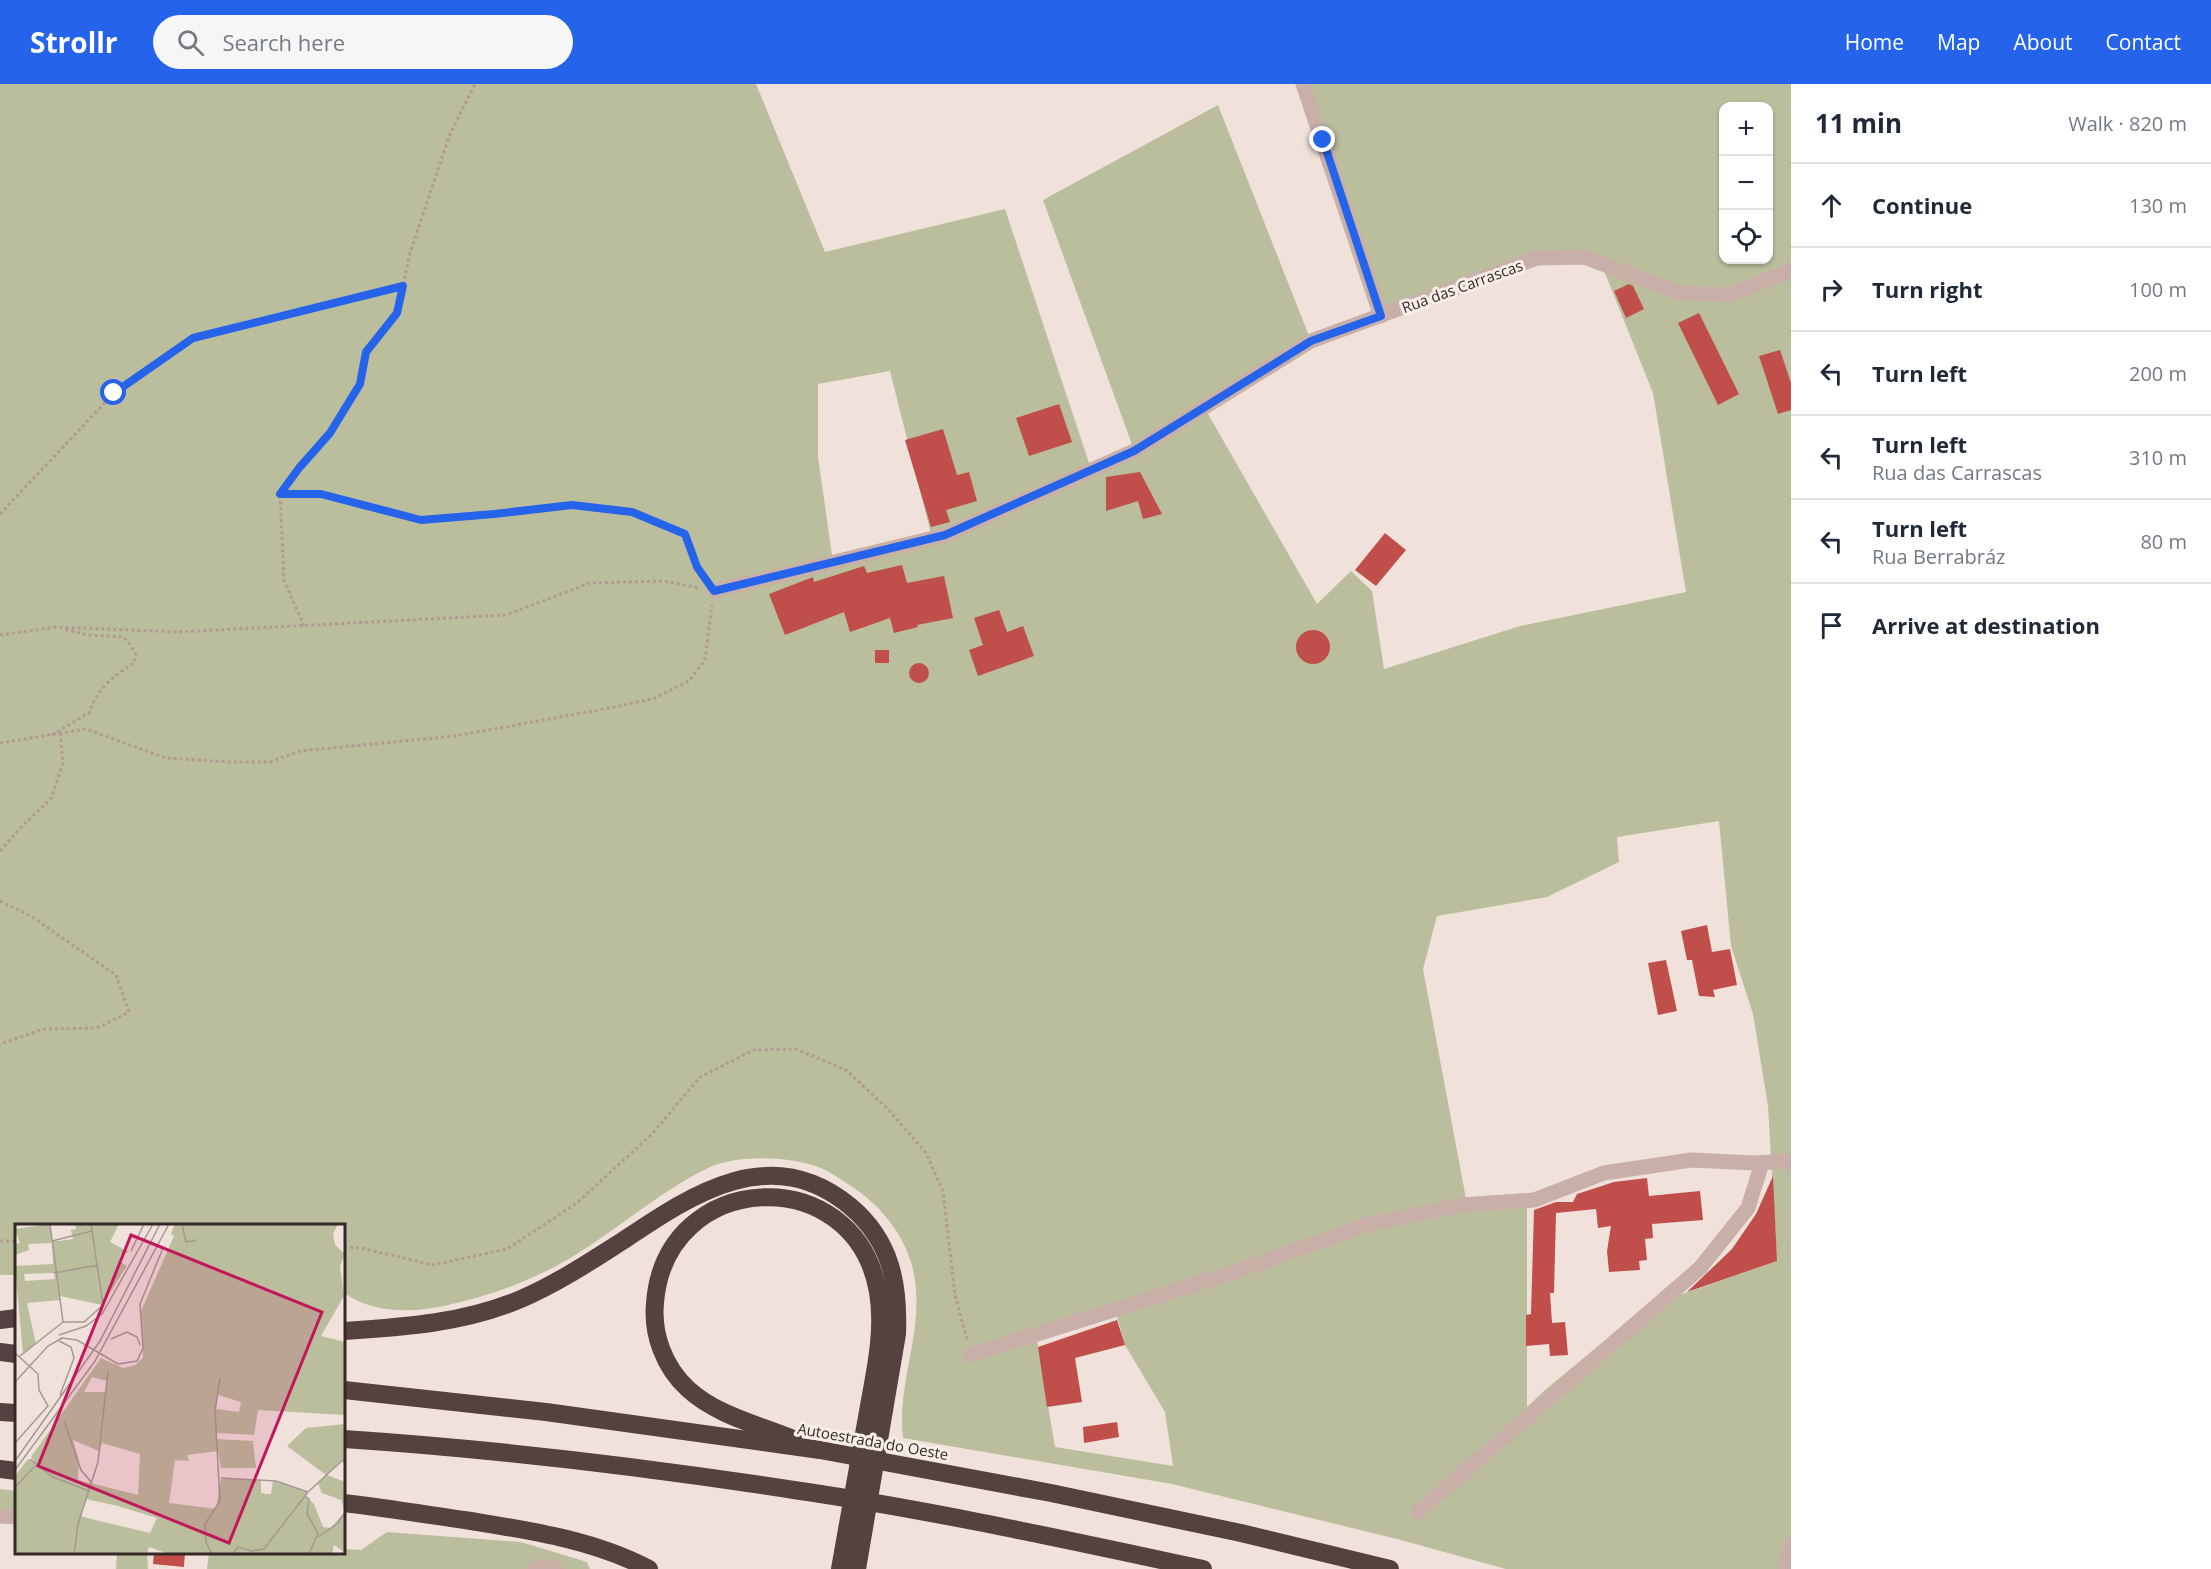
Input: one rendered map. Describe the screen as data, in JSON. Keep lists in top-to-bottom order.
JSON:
{
  "streets": {
    "highway": ["Autoestrada do Oeste"],
    "street": ["Rua das Carrascas"]
  },
  "page": {
    "header": "Strollr",
    "search": "Search here",
    "nav": [
      "Home",
      "Map",
      "About",
      "Contact"
    ],
    "heading": ["11 min", "Walk · 820 m"],
    "map_buttons": ["+", "−"],
    "list": [
      ["Continue", "130 m"],
      ["Turn right", "100 m"],
      ["Turn left", "200 m"],
      ["Turn left", "Rua das Carrascas", "310 m"],
      ["Turn left", "Rua Berrabráz", "80 m"],
      "Arrive at destination"
    ]
  }
}
